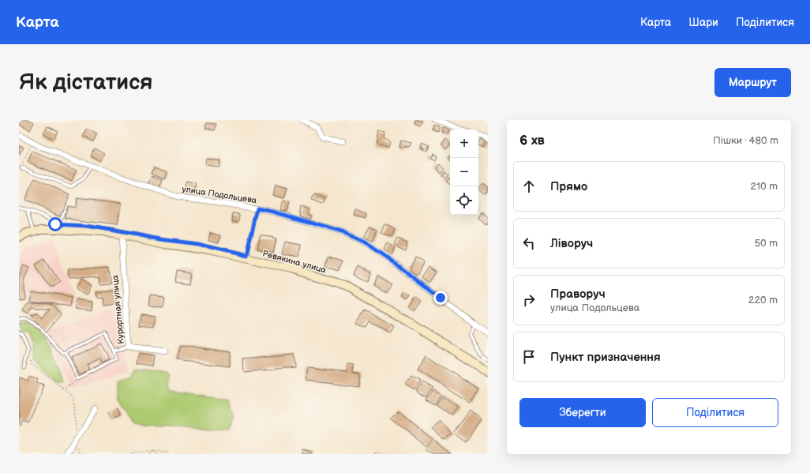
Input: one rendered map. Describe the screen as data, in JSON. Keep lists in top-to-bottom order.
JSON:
{
  "streets": {
    "main road": ["Ревякина улица"],
    "street": ["улица Подольцева", "Курортная улица"]
  },
  "crossings": [
    ["Ревякина улица", "Курортная улица"]
  ],
  "page": {
    "header": "Карта",
    "nav": ["Карта", "Шари", "Поділитися"],
    "buttons": [
      "Маршрут",
      ["Зберегти", "Поділитися"]
    ],
    "title": "Як дістатися",
    "heading": ["6 хв", "Пішки · 480 m"],
    "map_buttons": ["+", "−"],
    "list": [
      ["Прямо", "210 m"],
      ["Ліворуч", "50 m"],
      ["Праворуч", "улица Подольцева", "220 m"],
      "Пункт призначення"
    ]
  }
}
